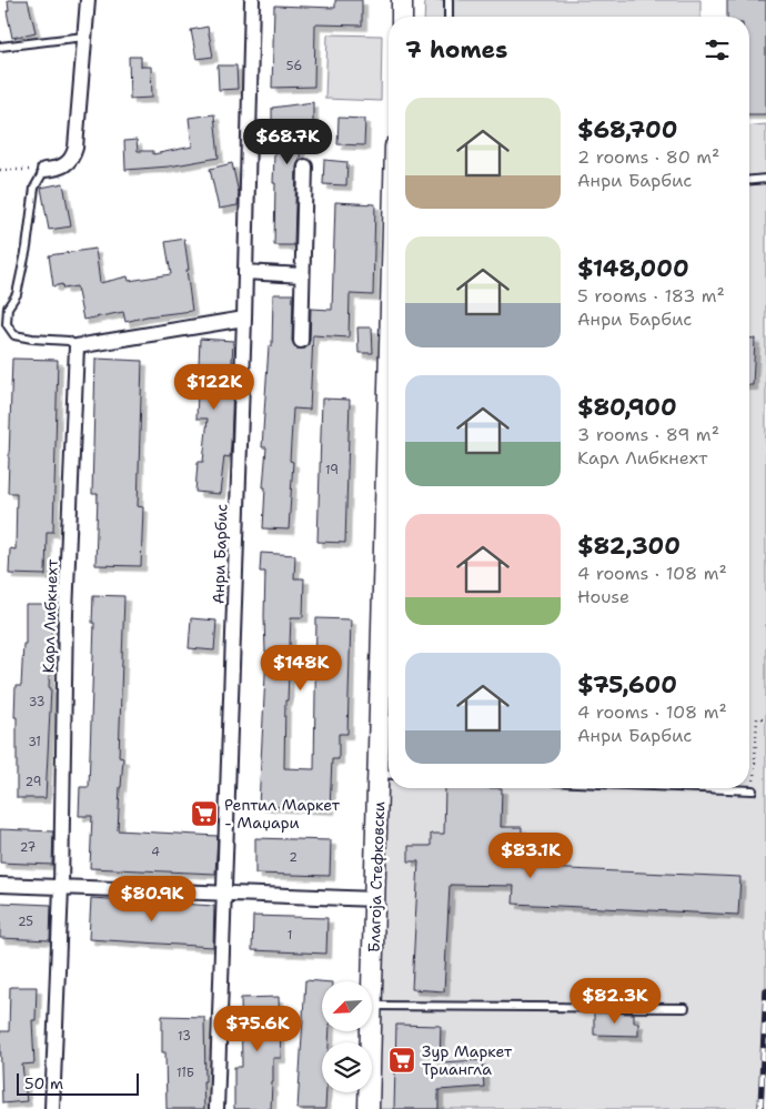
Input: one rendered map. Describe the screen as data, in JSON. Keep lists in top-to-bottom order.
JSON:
{
  "streets": {
    "main road": ["Благоја Стефковски"],
    "street": ["Анри Барбис", "Карл Либкнехт"]
  },
  "places": {
    "supermarket": ["Рептил Маркет - Маџари", "Зур Маркет Триангла"]
  },
  "house_numbers": [
    "56",
    "19",
    "33",
    "31",
    "29",
    "27",
    "4",
    "2",
    "25",
    "1",
    "13",
    "11Б"
  ],
  "scale_bar": "50 m",
  "north": "bottom left",
  "page": {
    "heading": "7 homes",
    "list": [
      {
        "name": "$68,700",
        "note": "2 rooms · 80 m² · Анри Барбис"
      },
      {
        "name": "$148,000",
        "note": "5 rooms · 183 m² · Анри Барбис"
      },
      {
        "name": "$80,900",
        "note": "3 rooms · 89 m² · Карл Либкнехт"
      },
      {
        "name": "$82,300",
        "note": "4 rooms · 108 m² · House"
      },
      {
        "name": "$75,600",
        "note": "4 rooms · 108 m² · Анри Барбис"
      }
    ],
    "price": [
      "$68.7K",
      "$122K",
      "$148K",
      "$83.1K",
      "$80.9K",
      "$82.3K",
      "$75.6K"
    ],
    "scale": "50 m"
  }
}
